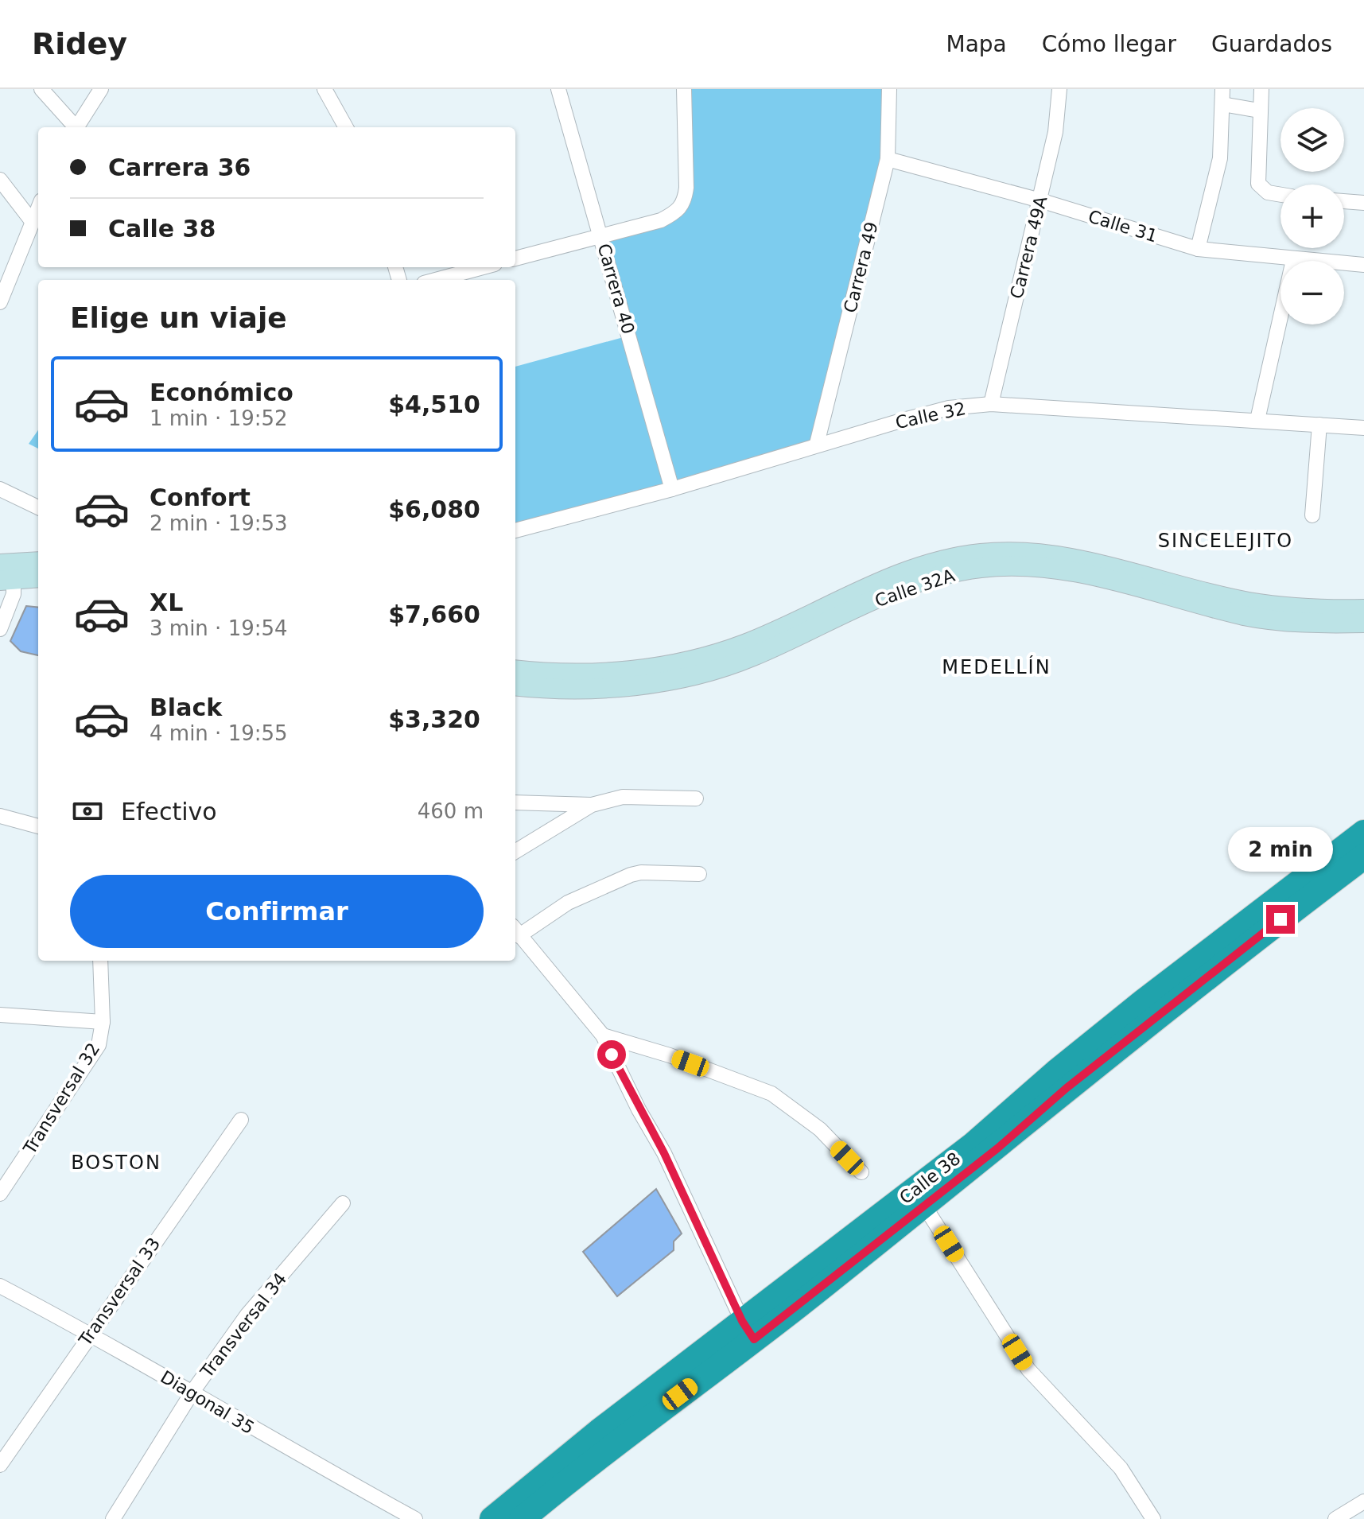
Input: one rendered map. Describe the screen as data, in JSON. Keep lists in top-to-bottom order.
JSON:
{
  "streets": {
    "highway": ["Calle 38"],
    "main road": ["Calle 32A"],
    "street": [
      "Calle 31",
      "Carrera 49A",
      "Carrera 49",
      "Carrera 40",
      "Calle 32",
      "Transversal 32",
      "Transversal 33",
      "Transversal 34",
      "Diagonal 35"
    ]
  },
  "crossings": [
    ["Calle 31", "Carrera 49A"],
    ["Calle 31", "Carrera 49"],
    ["Carrera 49A", "Calle 32"],
    ["Carrera 49", "Calle 32"],
    ["Carrera 40", "Calle 32"],
    ["Transversal 33", "Diagonal 35"],
    ["Transversal 34", "Diagonal 35"]
  ],
  "districts": ["SINCELEJITO", "MEDELLÍN", "BOSTON"],
  "page": {
    "header": "Ridey",
    "nav": ["Mapa", "Cómo llegar", "Guardados"],
    "map_buttons": ["+", "−"],
    "banner": ["Carrera 36", "Calle 38"],
    "heading": "Elige un viaje",
    "list": [
      {
        "name": "Económico",
        "note": "1 min · 19:52",
        "value": "$4,510"
      },
      {
        "name": "Confort",
        "note": "2 min · 19:53",
        "value": "$6,080"
      },
      {
        "name": "XL",
        "note": "3 min · 19:54",
        "value": "$7,660"
      },
      {
        "name": "Black",
        "note": "4 min · 19:55",
        "value": "$3,320"
      }
    ],
    "pay": ["Efectivo", "460 m"],
    "bubble": "2 min",
    "buttons": "Confirmar"
  }
}
